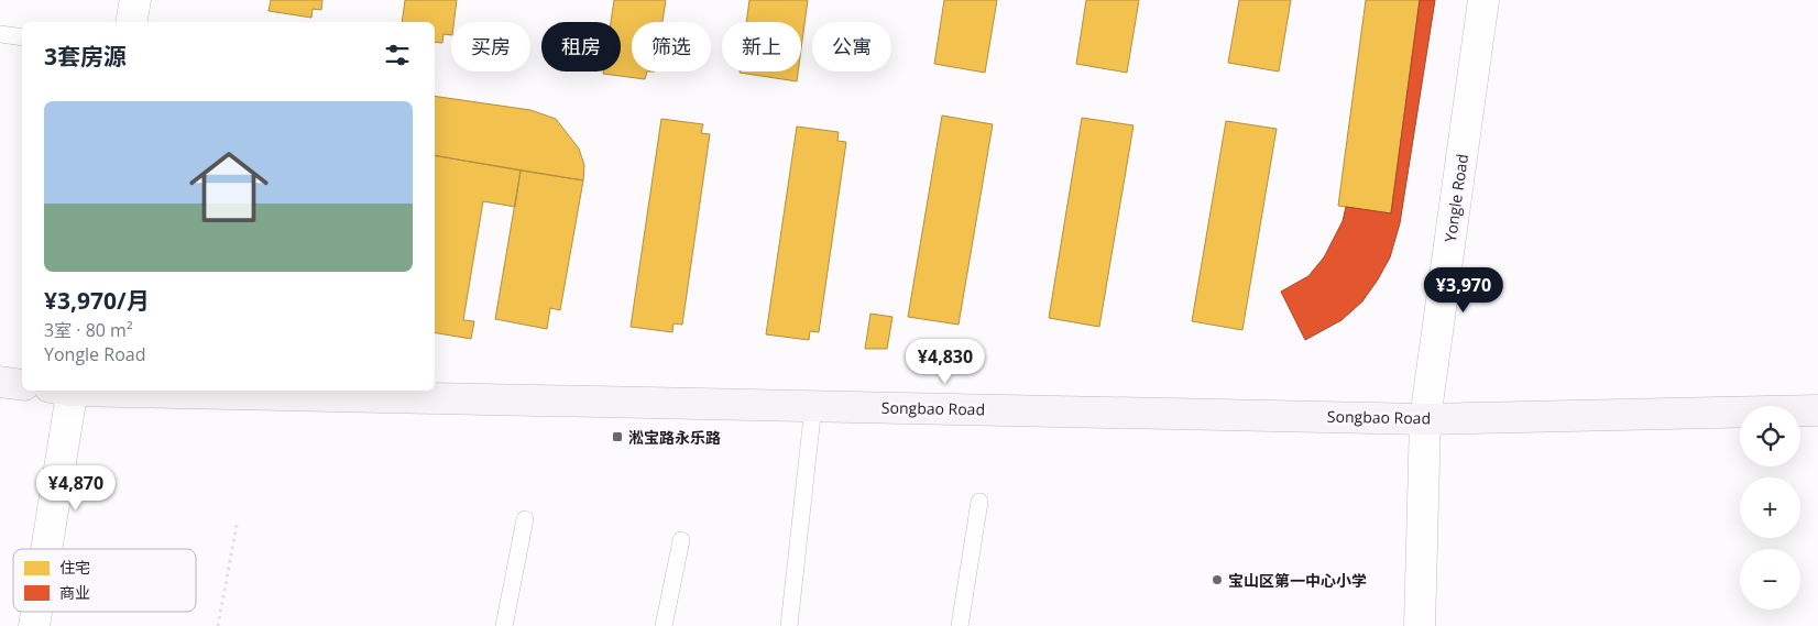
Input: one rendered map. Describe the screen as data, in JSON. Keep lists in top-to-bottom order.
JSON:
{
  "streets": {
    "main road": ["Songbao Road"],
    "street": ["Yongle Road"]
  },
  "crossings": [
    ["Yongle Road", "Songbao Road"]
  ],
  "places": {
    "transit": ["淞宝路永乐路"],
    "other": ["宝山区第一中心小学"]
  },
  "legend": ["住宅", "商业"],
  "page": {
    "chip": [
      "买房",
      "租房",
      "筛选",
      "新上",
      "公寓"
    ],
    "heading": "3套房源",
    "list": [
      {
        "name": "¥3,970/月",
        "note": "3室 · 80 m² · Yongle Road"
      }
    ],
    "price": ["¥3,970", "¥4,830", "¥4,870"],
    "map_buttons": ["+", "−"]
  }
}
